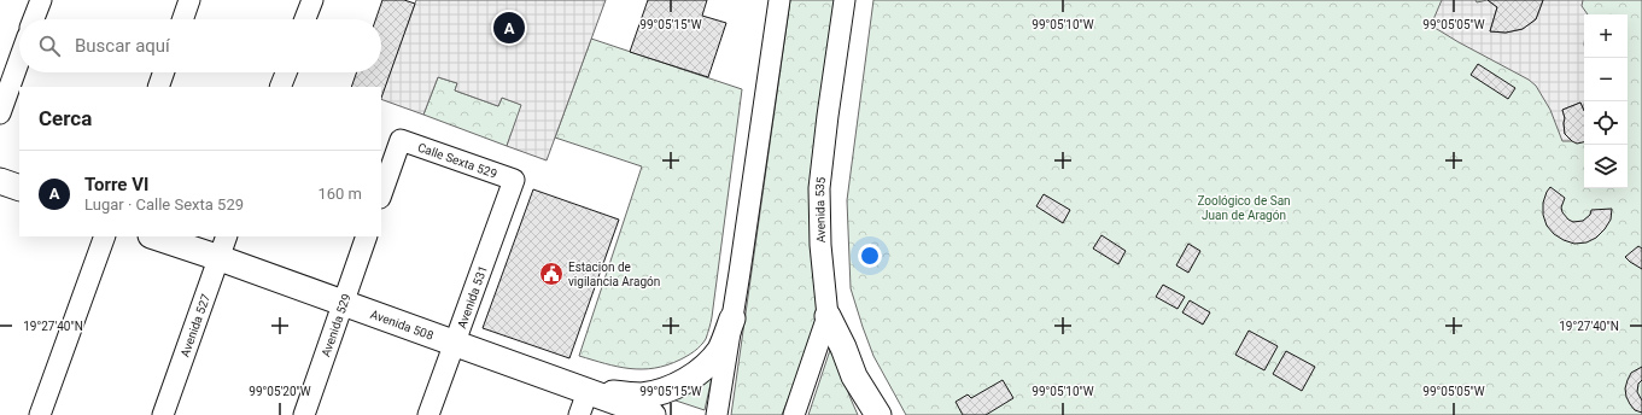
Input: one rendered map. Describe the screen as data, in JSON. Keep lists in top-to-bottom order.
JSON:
{
  "streets": {
    "main road": ["Avenida 508"],
    "street": [
      "Calle Sexta 529",
      "Avenida 535",
      "Avenida 531",
      "Avenida 527",
      "Avenida 529"
    ]
  },
  "crossings": [
    ["Calle Sexta 529", "Avenida 531"],
    ["Avenida 531", "Avenida 508"],
    ["Avenida 527", "Avenida 508"],
    ["Avenida 529", "Avenida 508"]
  ],
  "parks": ["Zoológico de San Juan de Aragón"],
  "places": {
    "public building": ["Estacion de vigilancia Aragón"]
  },
  "page": {
    "pins": "A",
    "map_buttons": ["+", "−"],
    "search": "Buscar aquí",
    "heading": "Cerca",
    "list": [
      {
        "mark": "A",
        "name": "Torre VI",
        "note": "Lugar · Calle Sexta 529",
        "value": "160 m"
      }
    ]
  },
  "coordinates": [
    "99°05'15\"W",
    "99°05'10\"W",
    "99°05'05\"W",
    "19°27'40\"N",
    "99°05'20\"W"
  ]
}
